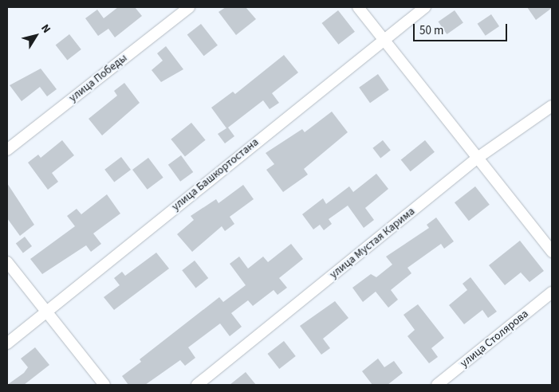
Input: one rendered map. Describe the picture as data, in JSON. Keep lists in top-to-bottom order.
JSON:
{
  "streets": {
    "street": [
      "улица Победы",
      "улица Башкортостана",
      "улица Мустая Карима",
      "улица Столярова"
    ]
  },
  "scale_bar": "50 m",
  "north": "top right"
}
